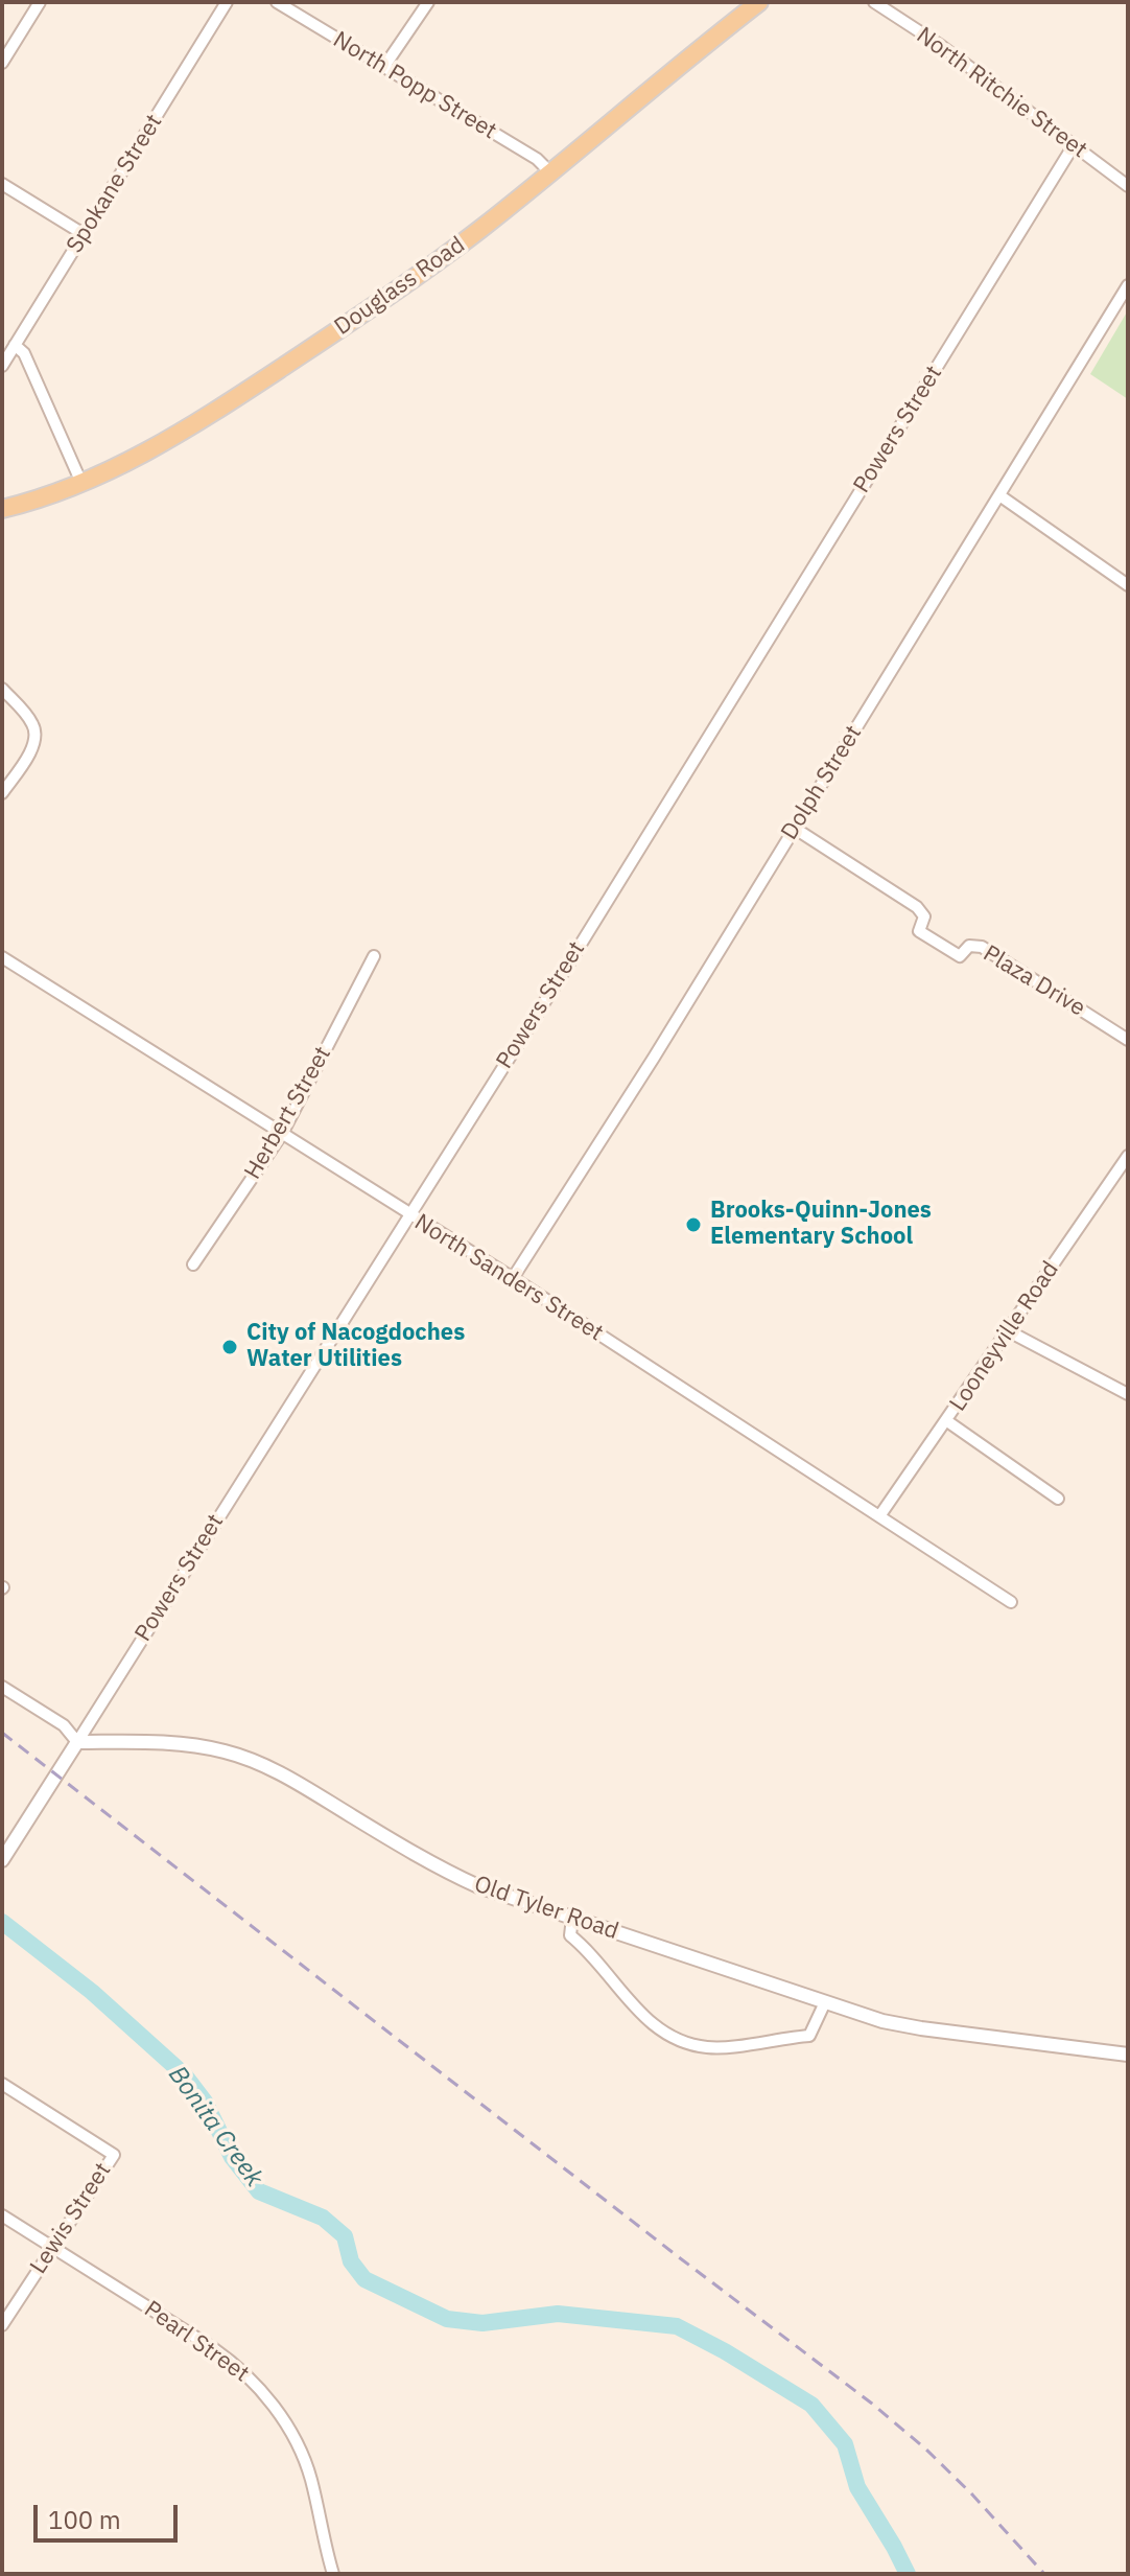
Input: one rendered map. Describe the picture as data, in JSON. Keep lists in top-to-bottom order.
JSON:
{
  "streets": {
    "main road": ["Douglass Road"],
    "street": [
      "North Popp Street",
      "North Ritchie Street",
      "Spokane Street",
      "Powers Street",
      "Dolph Street",
      "Plaza Drive",
      "Herbert Street",
      "North Sanders Street",
      "Looneyville Road",
      "Old Tyler Road",
      "Lewis Street",
      "Pearl Street"
    ]
  },
  "crossings": [
    ["North Popp Street", "Douglass Road"],
    ["North Ritchie Street", "Powers Street"],
    ["Powers Street", "North Sanders Street"],
    ["Powers Street", "Old Tyler Road"],
    ["Dolph Street", "Plaza Drive"],
    ["Dolph Street", "North Sanders Street"],
    ["Herbert Street", "North Sanders Street"],
    ["North Sanders Street", "Looneyville Road"],
    ["Lewis Street", "Pearl Street"]
  ],
  "water": ["Bonita Creek"],
  "places": ["Brooks-Quinn-Jones Elementary School", "City of Nacogdoches Water Utilities"],
  "scale_bar": "100 m"
}
